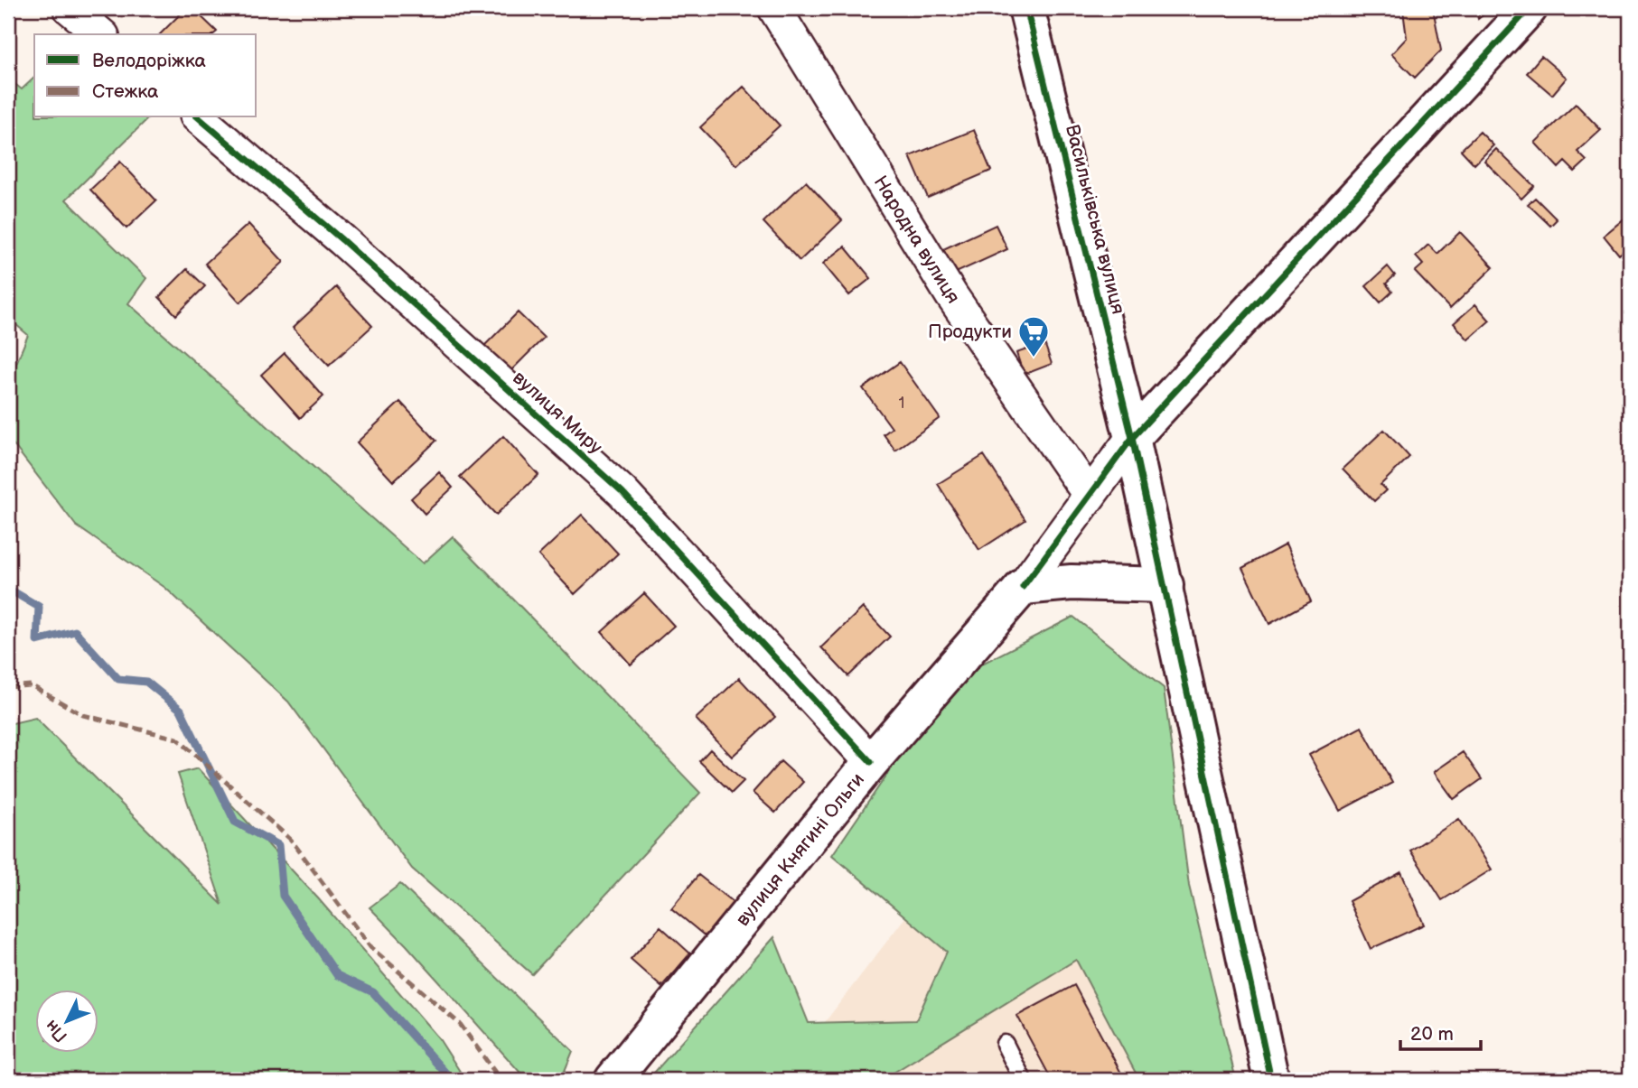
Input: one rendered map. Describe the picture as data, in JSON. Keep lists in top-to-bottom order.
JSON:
{
  "streets": {
    "street": [
      "Васильківська вулиця",
      "Народна вулиця",
      "вулиця Миру",
      "вулиця Княгині Ольги"
    ]
  },
  "crossings": [
    ["вулиця Миру", "вулиця Княгині Ольги"]
  ],
  "places": {
    "supermarket": ["Продукти"]
  },
  "house_numbers": ["1"],
  "legend": ["Велодоріжка", "Стежка"],
  "scale_bar": "20 m",
  "north": "bottom left"
}
